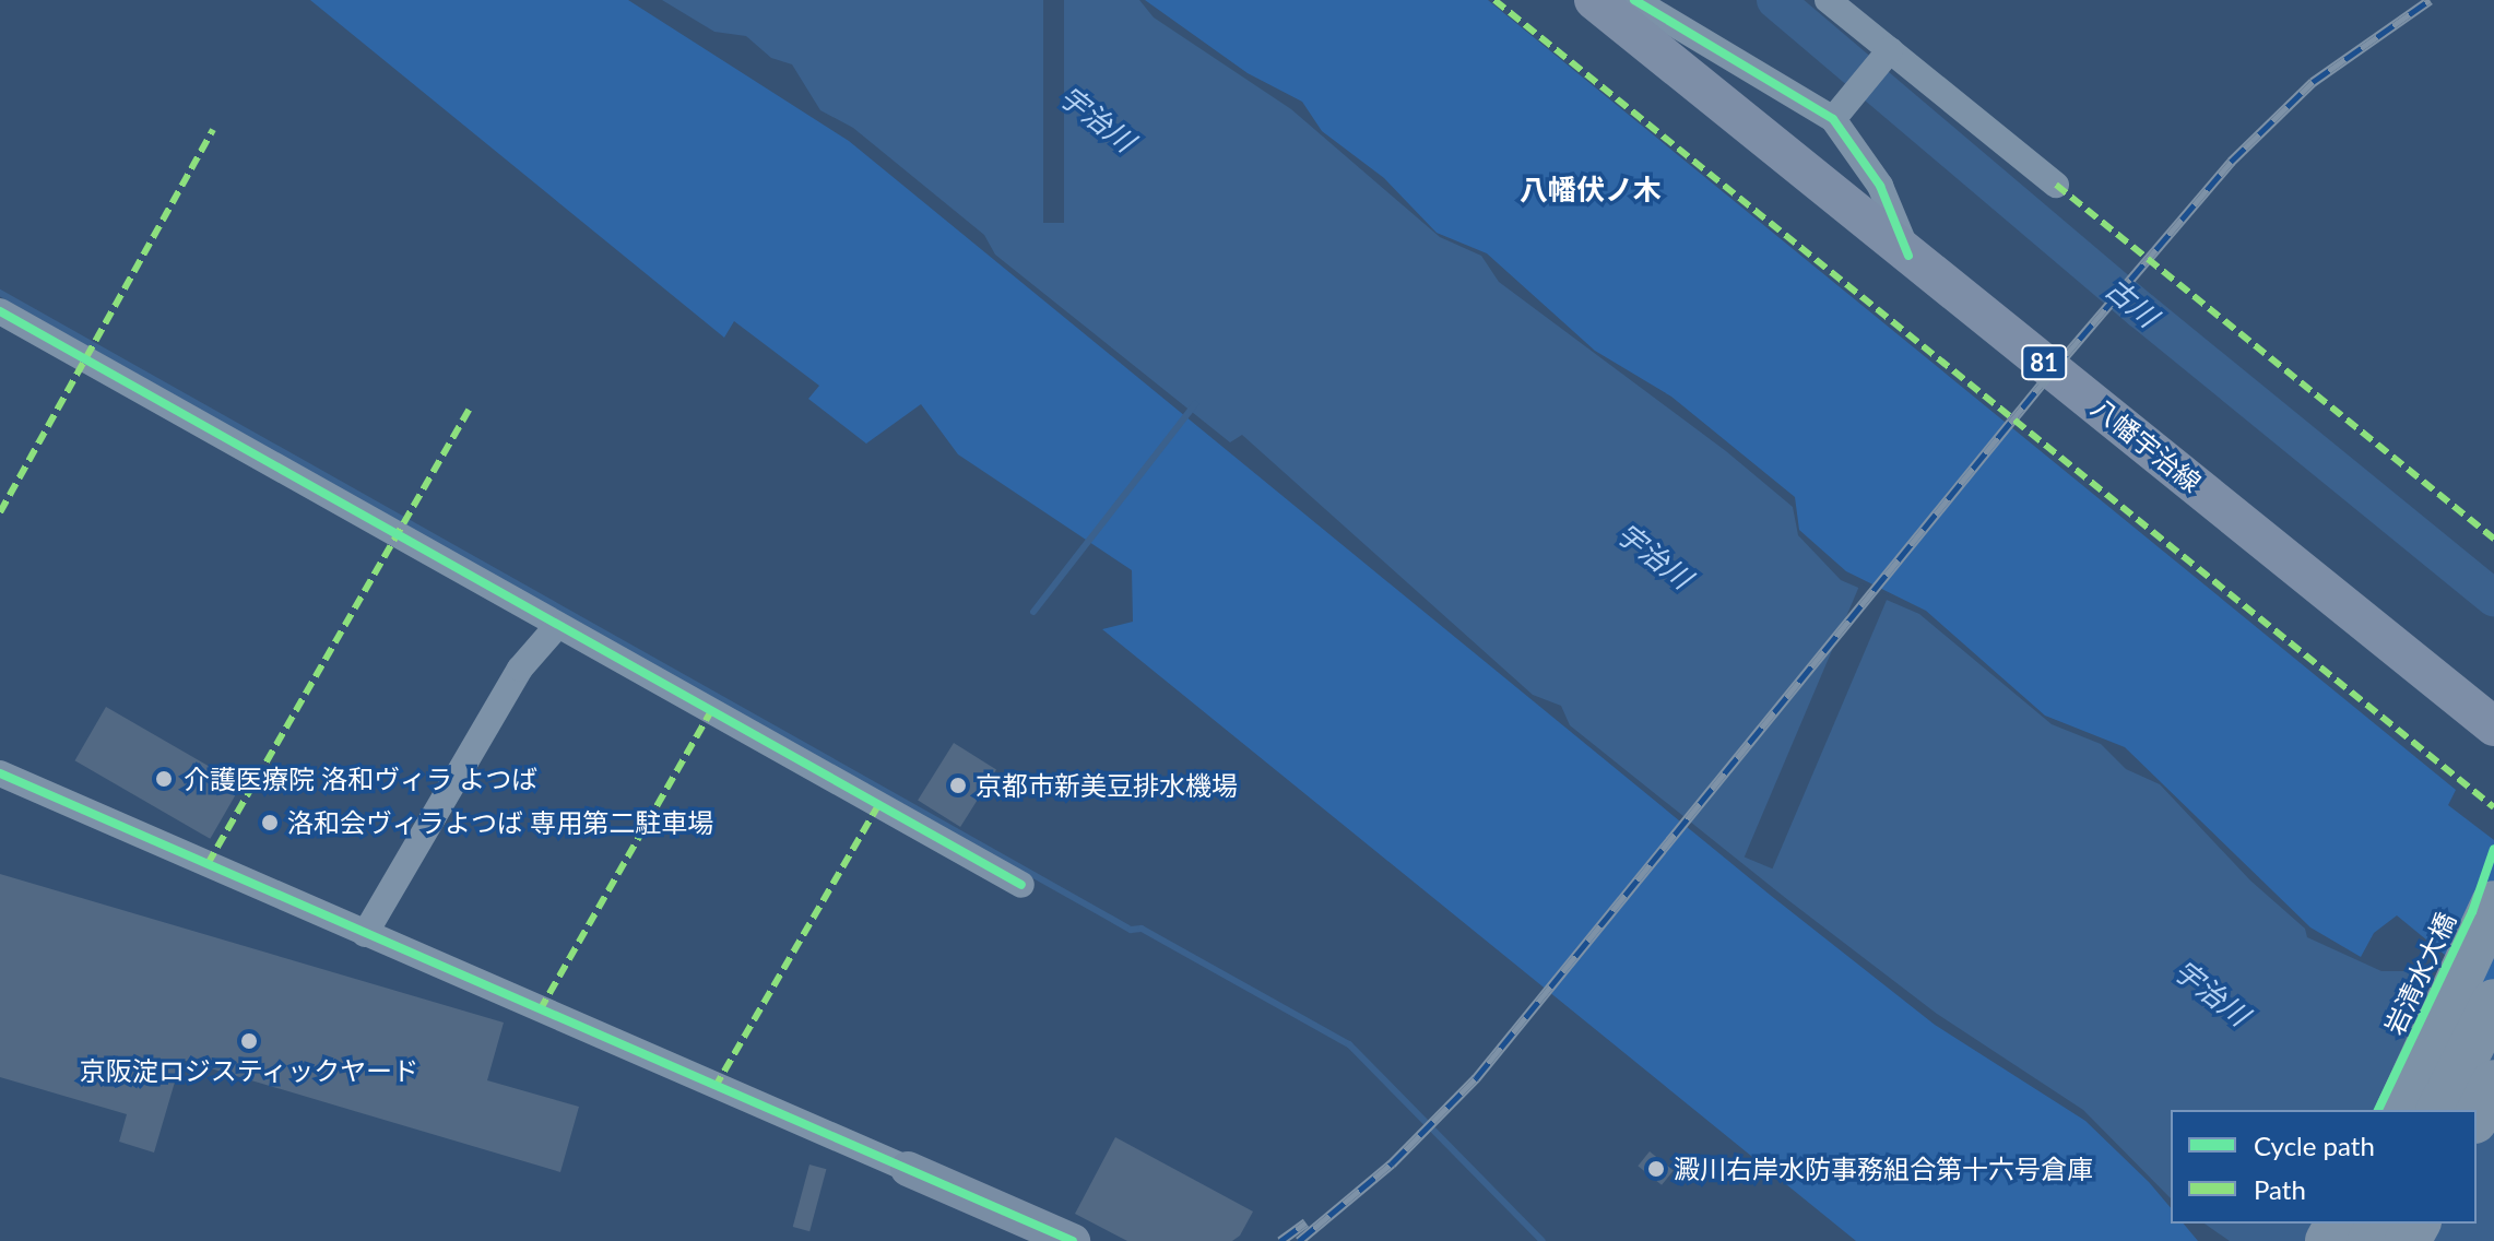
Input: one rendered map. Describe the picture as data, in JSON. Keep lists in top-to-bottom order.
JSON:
{
  "streets": {
    "main road": ["81", "八幡宇治線"],
    "cycle path": ["岩清水大橋"]
  },
  "districts": ["八幡伏ノ木"],
  "water": ["宇治川", "古川"],
  "places": [
    "介護医療院 洛和ヴィラ よつば",
    "京都市新美豆排水機場",
    "洛和会ヴィラよつば 専用第二駐車場",
    "京阪淀ロジスティックヤード",
    "澱川右岸水防事務組合第十六号倉庫"
  ],
  "legend": ["Cycle path", "Path"]
}
